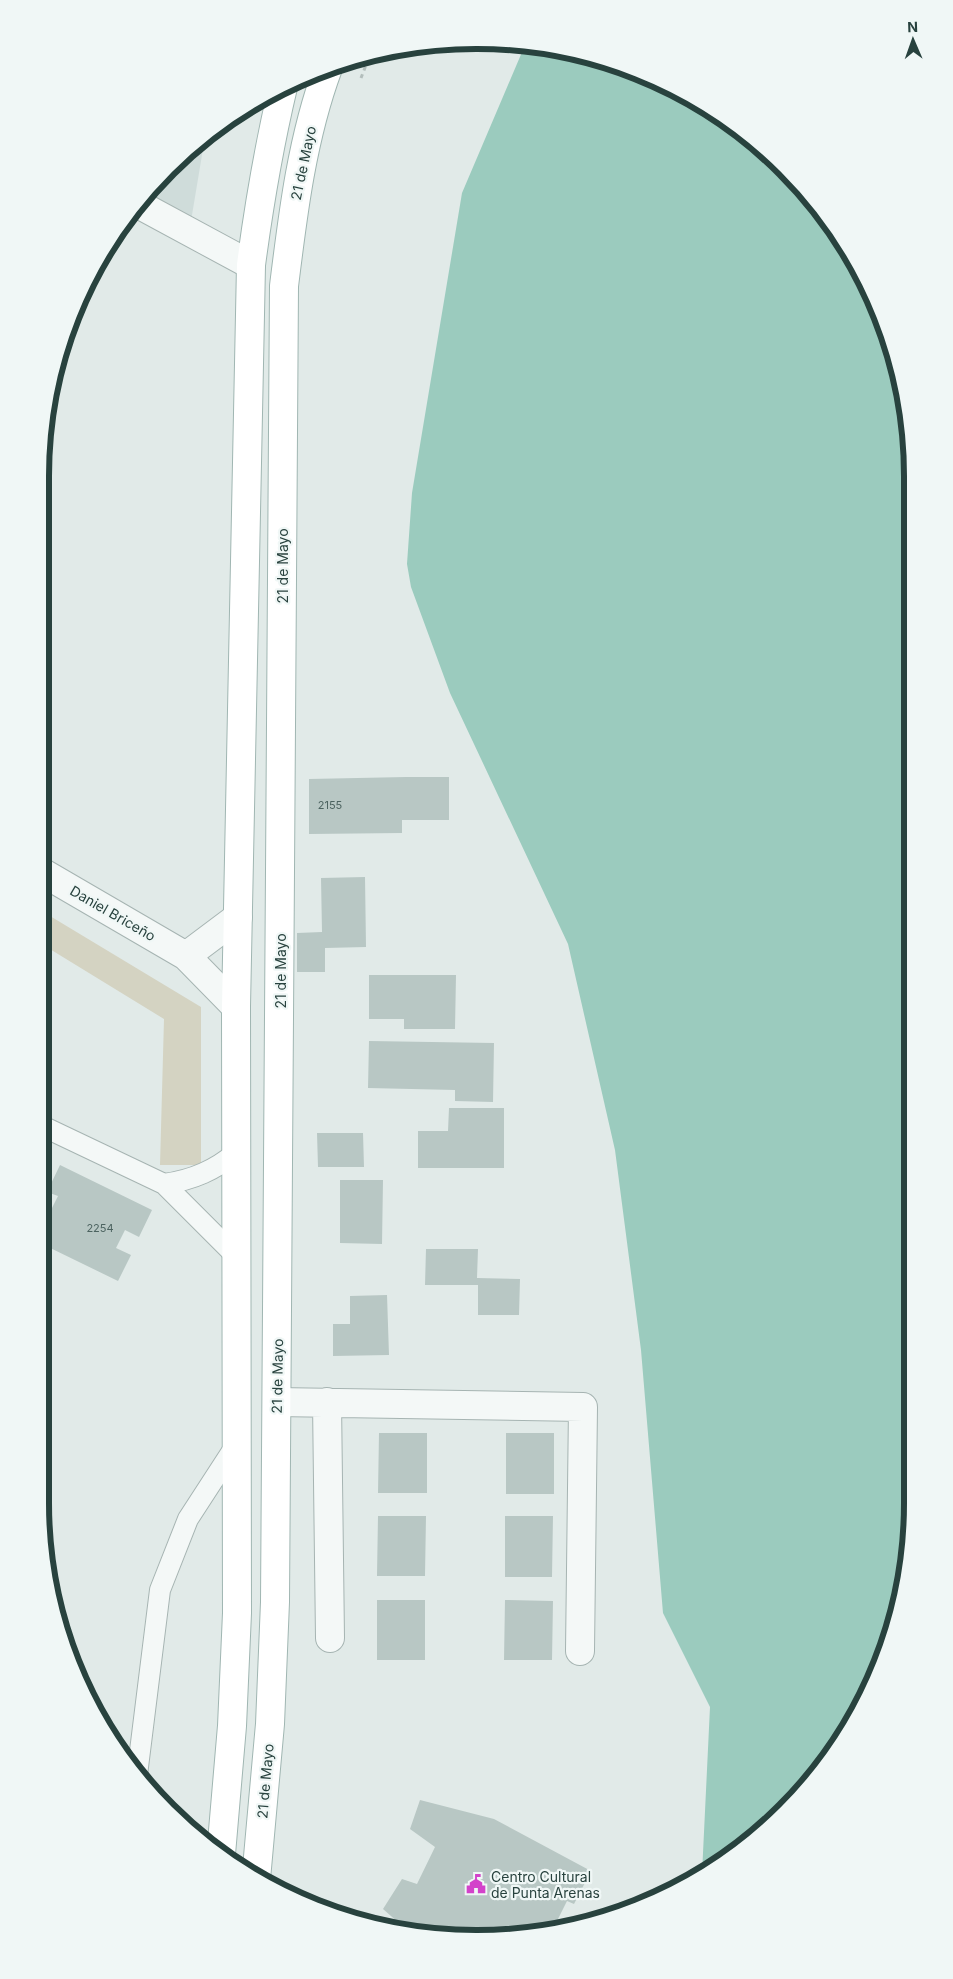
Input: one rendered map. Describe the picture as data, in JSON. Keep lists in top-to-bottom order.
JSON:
{
  "streets": {
    "main road": ["21 de Mayo"],
    "street": ["Daniel Briceño"]
  },
  "places": {
    "public building": ["Centro Cultural de Punta Arenas"]
  },
  "house_numbers": ["2155", "2254"],
  "north": "top"
}
